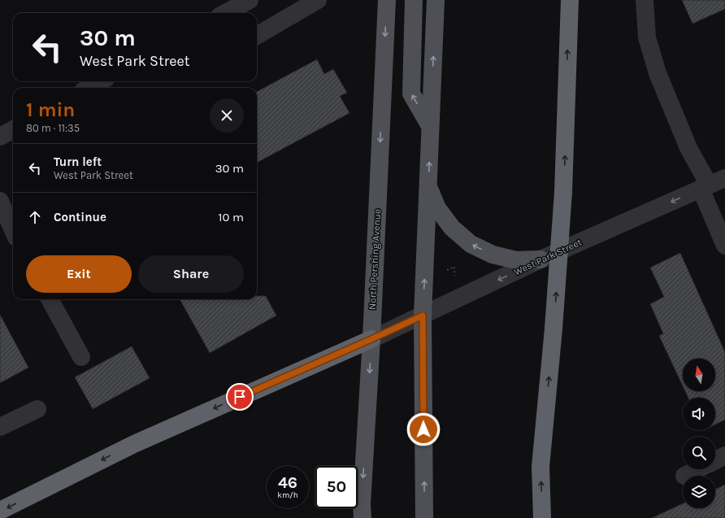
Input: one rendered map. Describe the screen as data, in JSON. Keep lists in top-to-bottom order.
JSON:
{
  "streets": {
    "main road": ["North Pershing Avenue"],
    "street": ["West Park Street"]
  },
  "crossings": [
    ["West Park Street", "North Pershing Avenue"]
  ],
  "one_way": ["West Park Street"],
  "north": "top",
  "page": {
    "turn": ["30 m", "West Park Street"],
    "heading": ["1 min", "80 m · 11:35"],
    "list": [
      {
        "name": "Turn left",
        "note": "West Park Street",
        "value": "30 m"
      },
      {
        "name": "Continue",
        "value": "10 m"
      }
    ],
    "buttons": ["Exit", "Share"],
    "speed": "46 km/h",
    "limit": "50"
  }
}
